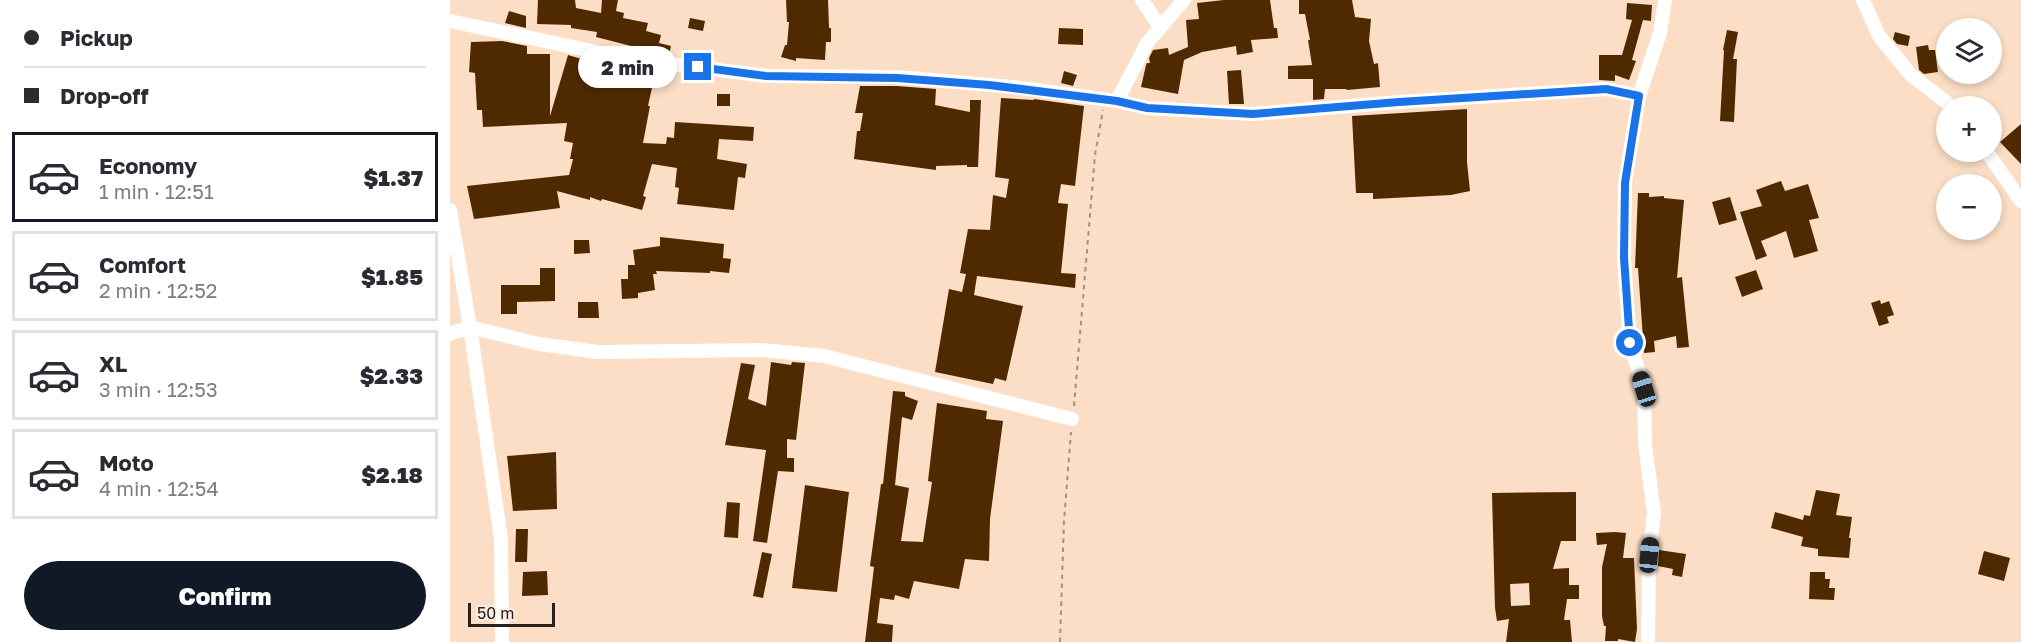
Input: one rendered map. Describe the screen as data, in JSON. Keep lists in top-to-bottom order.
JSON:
{
  "scale_bar": "50 m",
  "page": {
    "banner": ["Pickup", "Drop-off"],
    "map_buttons": ["+", "−"],
    "bubble": "2 min",
    "list": [
      {
        "name": "Economy",
        "note": "1 min · 12:51",
        "value": "$1.37"
      },
      {
        "name": "Comfort",
        "note": "2 min · 12:52",
        "value": "$1.85"
      },
      {
        "name": "XL",
        "note": "3 min · 12:53",
        "value": "$2.33"
      },
      {
        "name": "Moto",
        "note": "4 min · 12:54",
        "value": "$2.18"
      }
    ],
    "buttons": "Confirm",
    "scale": "50 m"
  }
}
